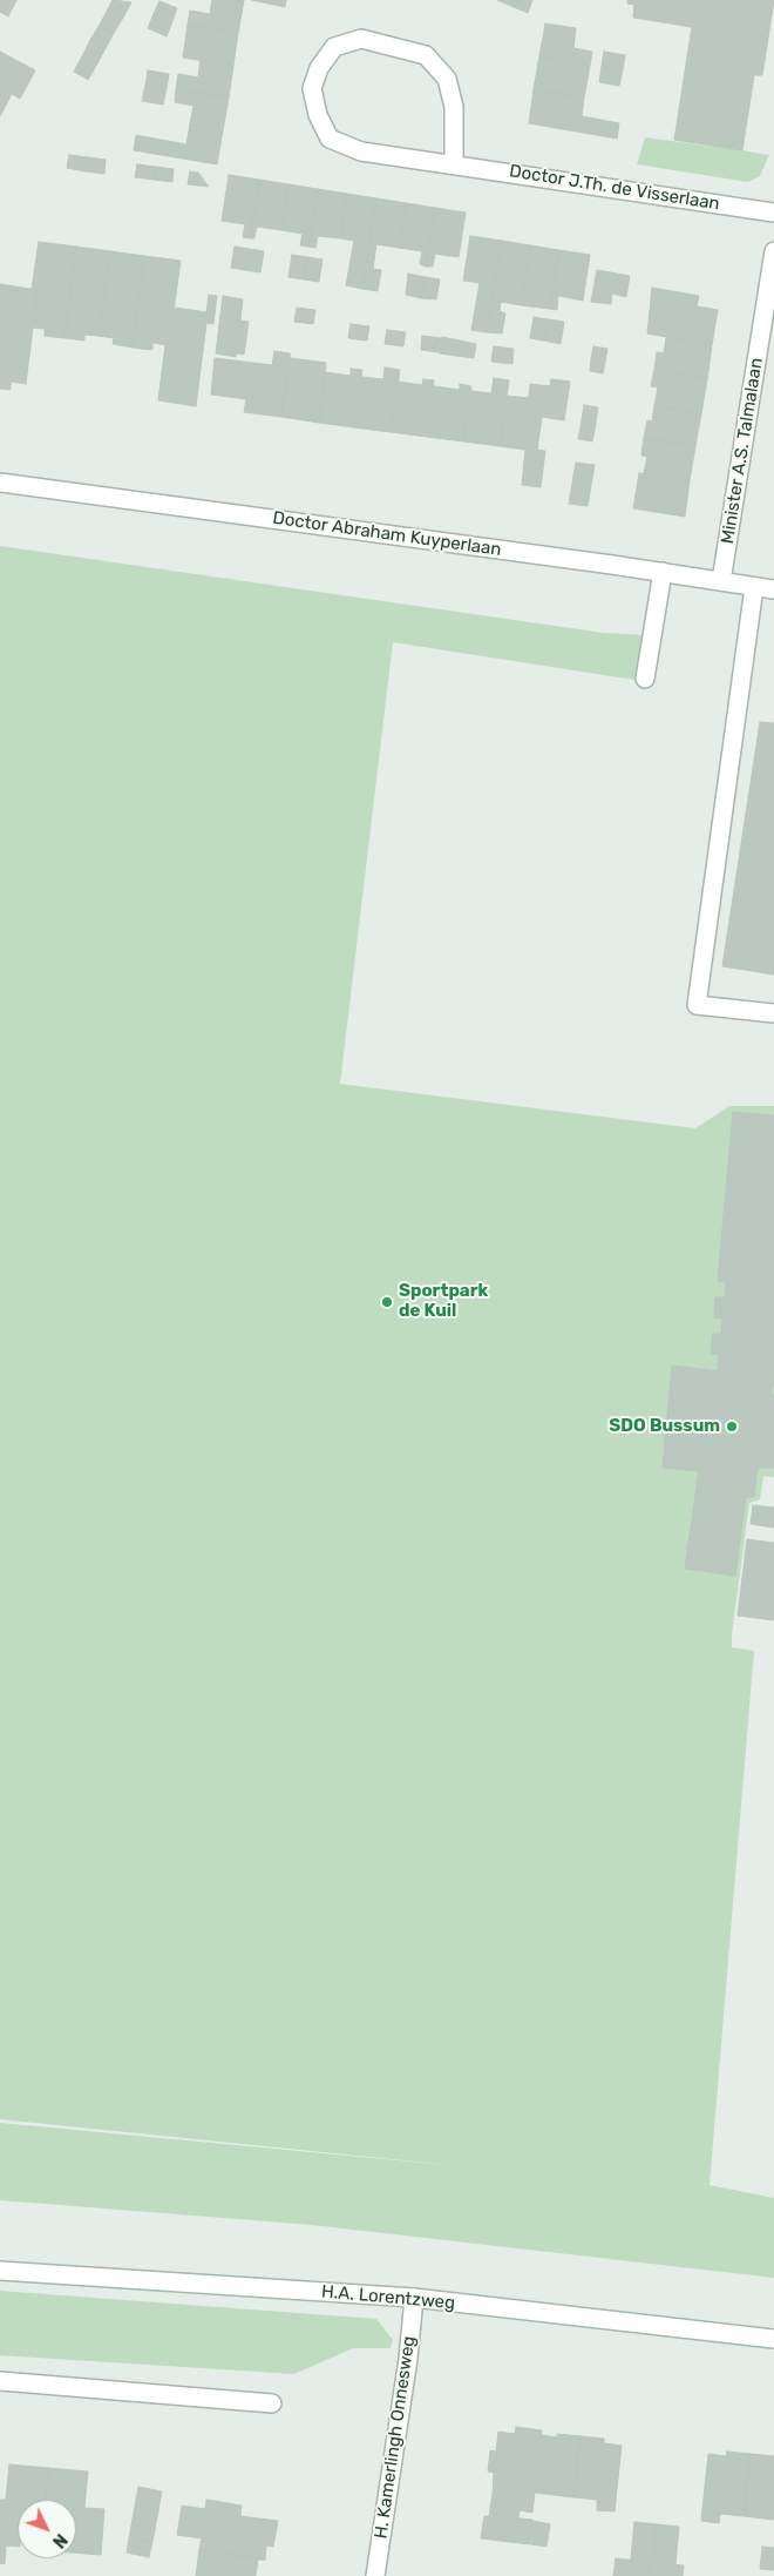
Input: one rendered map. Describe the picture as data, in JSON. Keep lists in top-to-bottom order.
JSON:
{
  "streets": {
    "street": [
      "Doctor J.Th. de Visserlaan",
      "Minister A.S. Talmalaan",
      "Doctor Abraham Kuyperlaan",
      "H.A. Lorentzweg",
      "H. Kamerlingh Onnesweg"
    ]
  },
  "crossings": [
    ["Minister A.S. Talmalaan", "Doctor Abraham Kuyperlaan"],
    ["H.A. Lorentzweg", "H. Kamerlingh Onnesweg"]
  ],
  "places": ["Sportpark de Kuil", "SDO Bussum"],
  "north": "bottom right"
}
